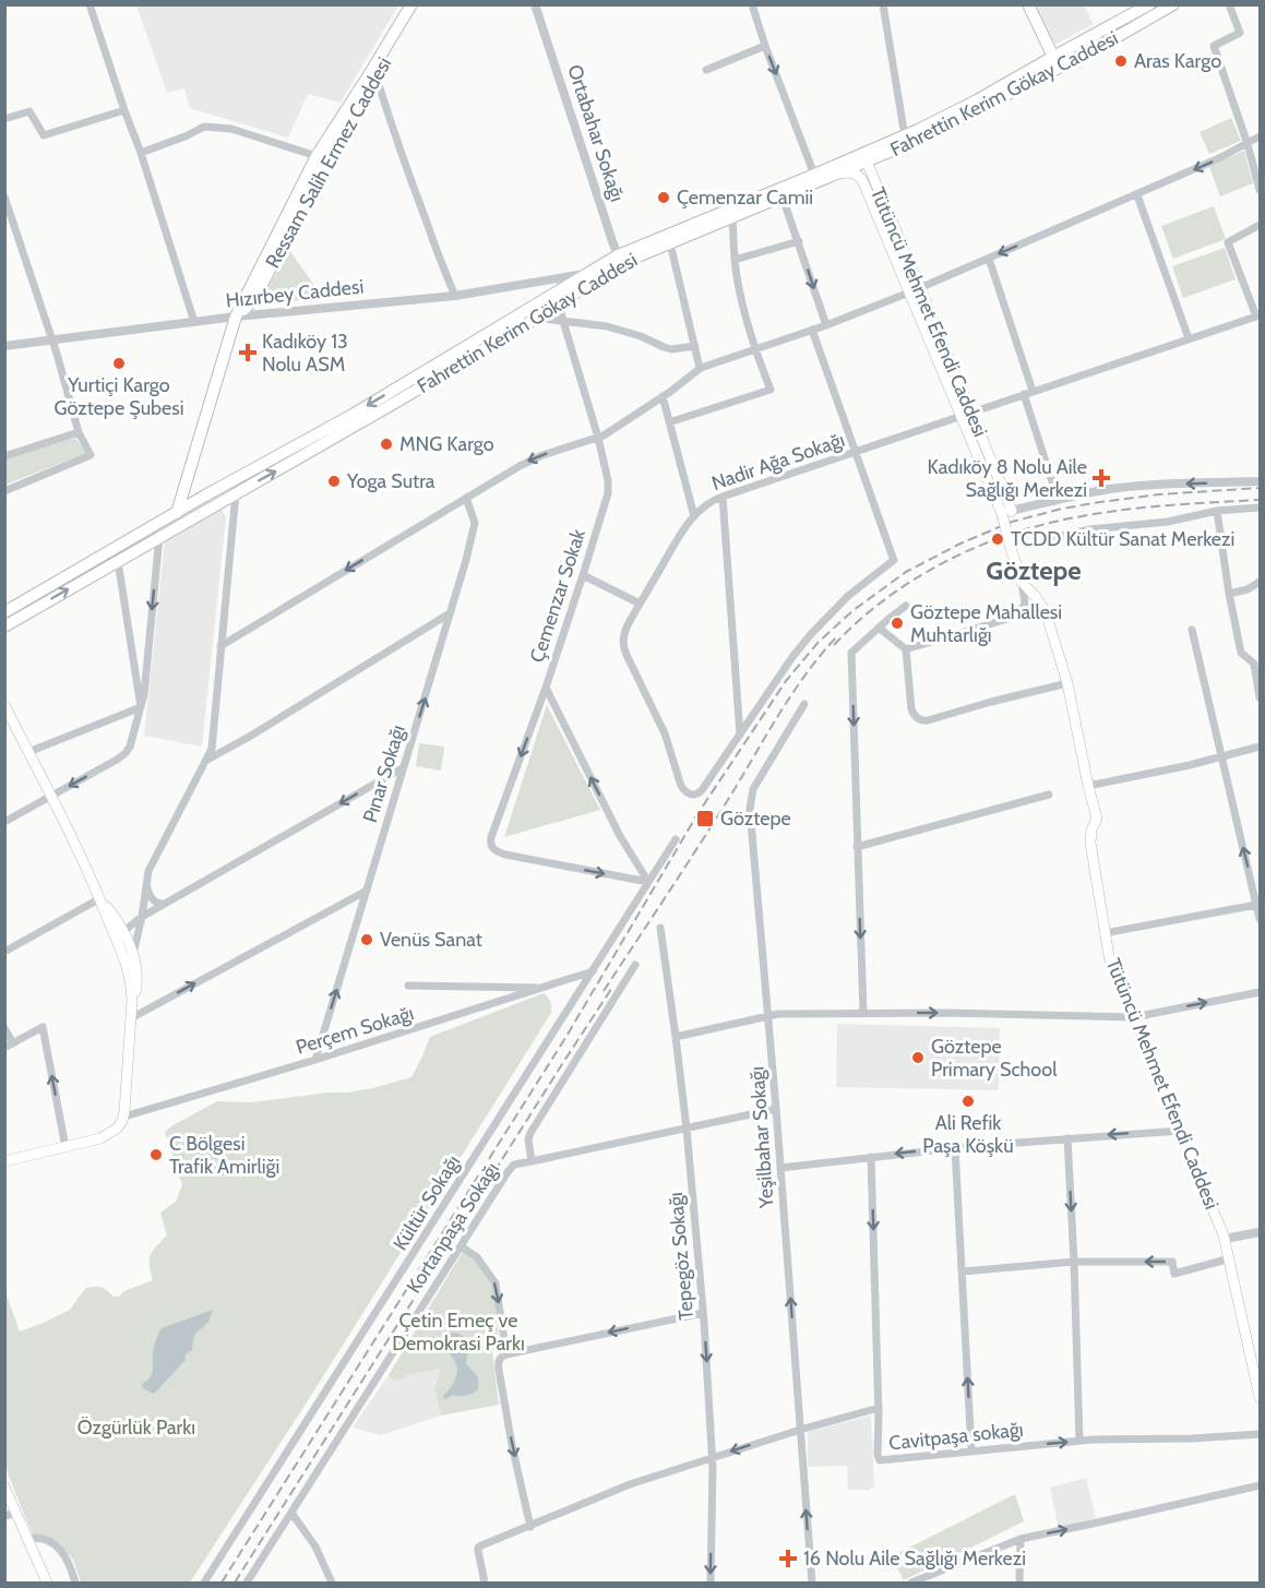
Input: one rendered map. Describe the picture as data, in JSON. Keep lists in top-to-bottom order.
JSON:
{
  "streets": {
    "main road": ["Fahrettin Kerim Gökay Caddesi", "Ressam Salih Ermez Caddesi", "Tütüncü Mehmet Efendi Caddesi"],
    "street": [
      "Ortabahar Sokağı",
      "Hızırbey Caddesi",
      "Nadir Ağa Sokağı",
      "Çemenzar Sokak",
      "Pınar Sokağı",
      "Perçem Sokağı",
      "Yeşilbahar Sokağı",
      "Kültür Sokağı",
      "Kortanpaşa Sokağı",
      "Tepegöz Sokağı",
      "Cavitpaşa sokağı"
    ]
  },
  "crossings": [
    ["Fahrettin Kerim Gökay Caddesi", "Ortabahar Sokağı"],
    ["Fahrettin Kerim Gökay Caddesi", "Ressam Salih Ermez Caddesi"],
    ["Fahrettin Kerim Gökay Caddesi", "Hızırbey Caddesi"],
    ["Fahrettin Kerim Gökay Caddesi", "Tütüncü Mehmet Efendi Caddesi"],
    ["Fahrettin Kerim Gökay Caddesi", "Çemenzar Sokak"],
    ["Ressam Salih Ermez Caddesi", "Hızırbey Caddesi"],
    ["Tütüncü Mehmet Efendi Caddesi", "Nadir Ağa Sokağı"],
    ["Çemenzar Sokak", "Kültür Sokağı"],
    ["Pınar Sokağı", "Perçem Sokağı"],
    ["Perçem Sokağı", "Kültür Sokağı"]
  ],
  "one_way": [
    "Çemenzar Sokak",
    "Pınar Sokağı",
    "Yeşilbahar Sokağı",
    "Tepegöz Sokağı"
  ],
  "districts": ["Göztepe"],
  "parks": ["Çetin Emeç ve Demokrasi Parkı", "Özgürlük Parkı"],
  "places": {
    "other": [
      "Aras Kargo",
      "Çemenzar Camii",
      "Yurtiçi Kargo Göztepe Şubesi",
      "MNG Kargo",
      "Yoga Sutra",
      "TCDD Kültür Sanat Merkezi",
      "Göztepe Mahallesi Muhtarlığı",
      "Venüs Sanat",
      "Göztepe Primary School",
      "Ali Refik Paşa Köşkü",
      "C Bölgesi Trafik Amirliği"
    ],
    "health": ["Kadıköy 13 Nolu ASM", "Kadıköy 8 Nolu Aile Sağlığı Merkezi", "16 Nolu Aile Sağlığı Merkezi"],
    "transit": ["Göztepe"]
  }
}
